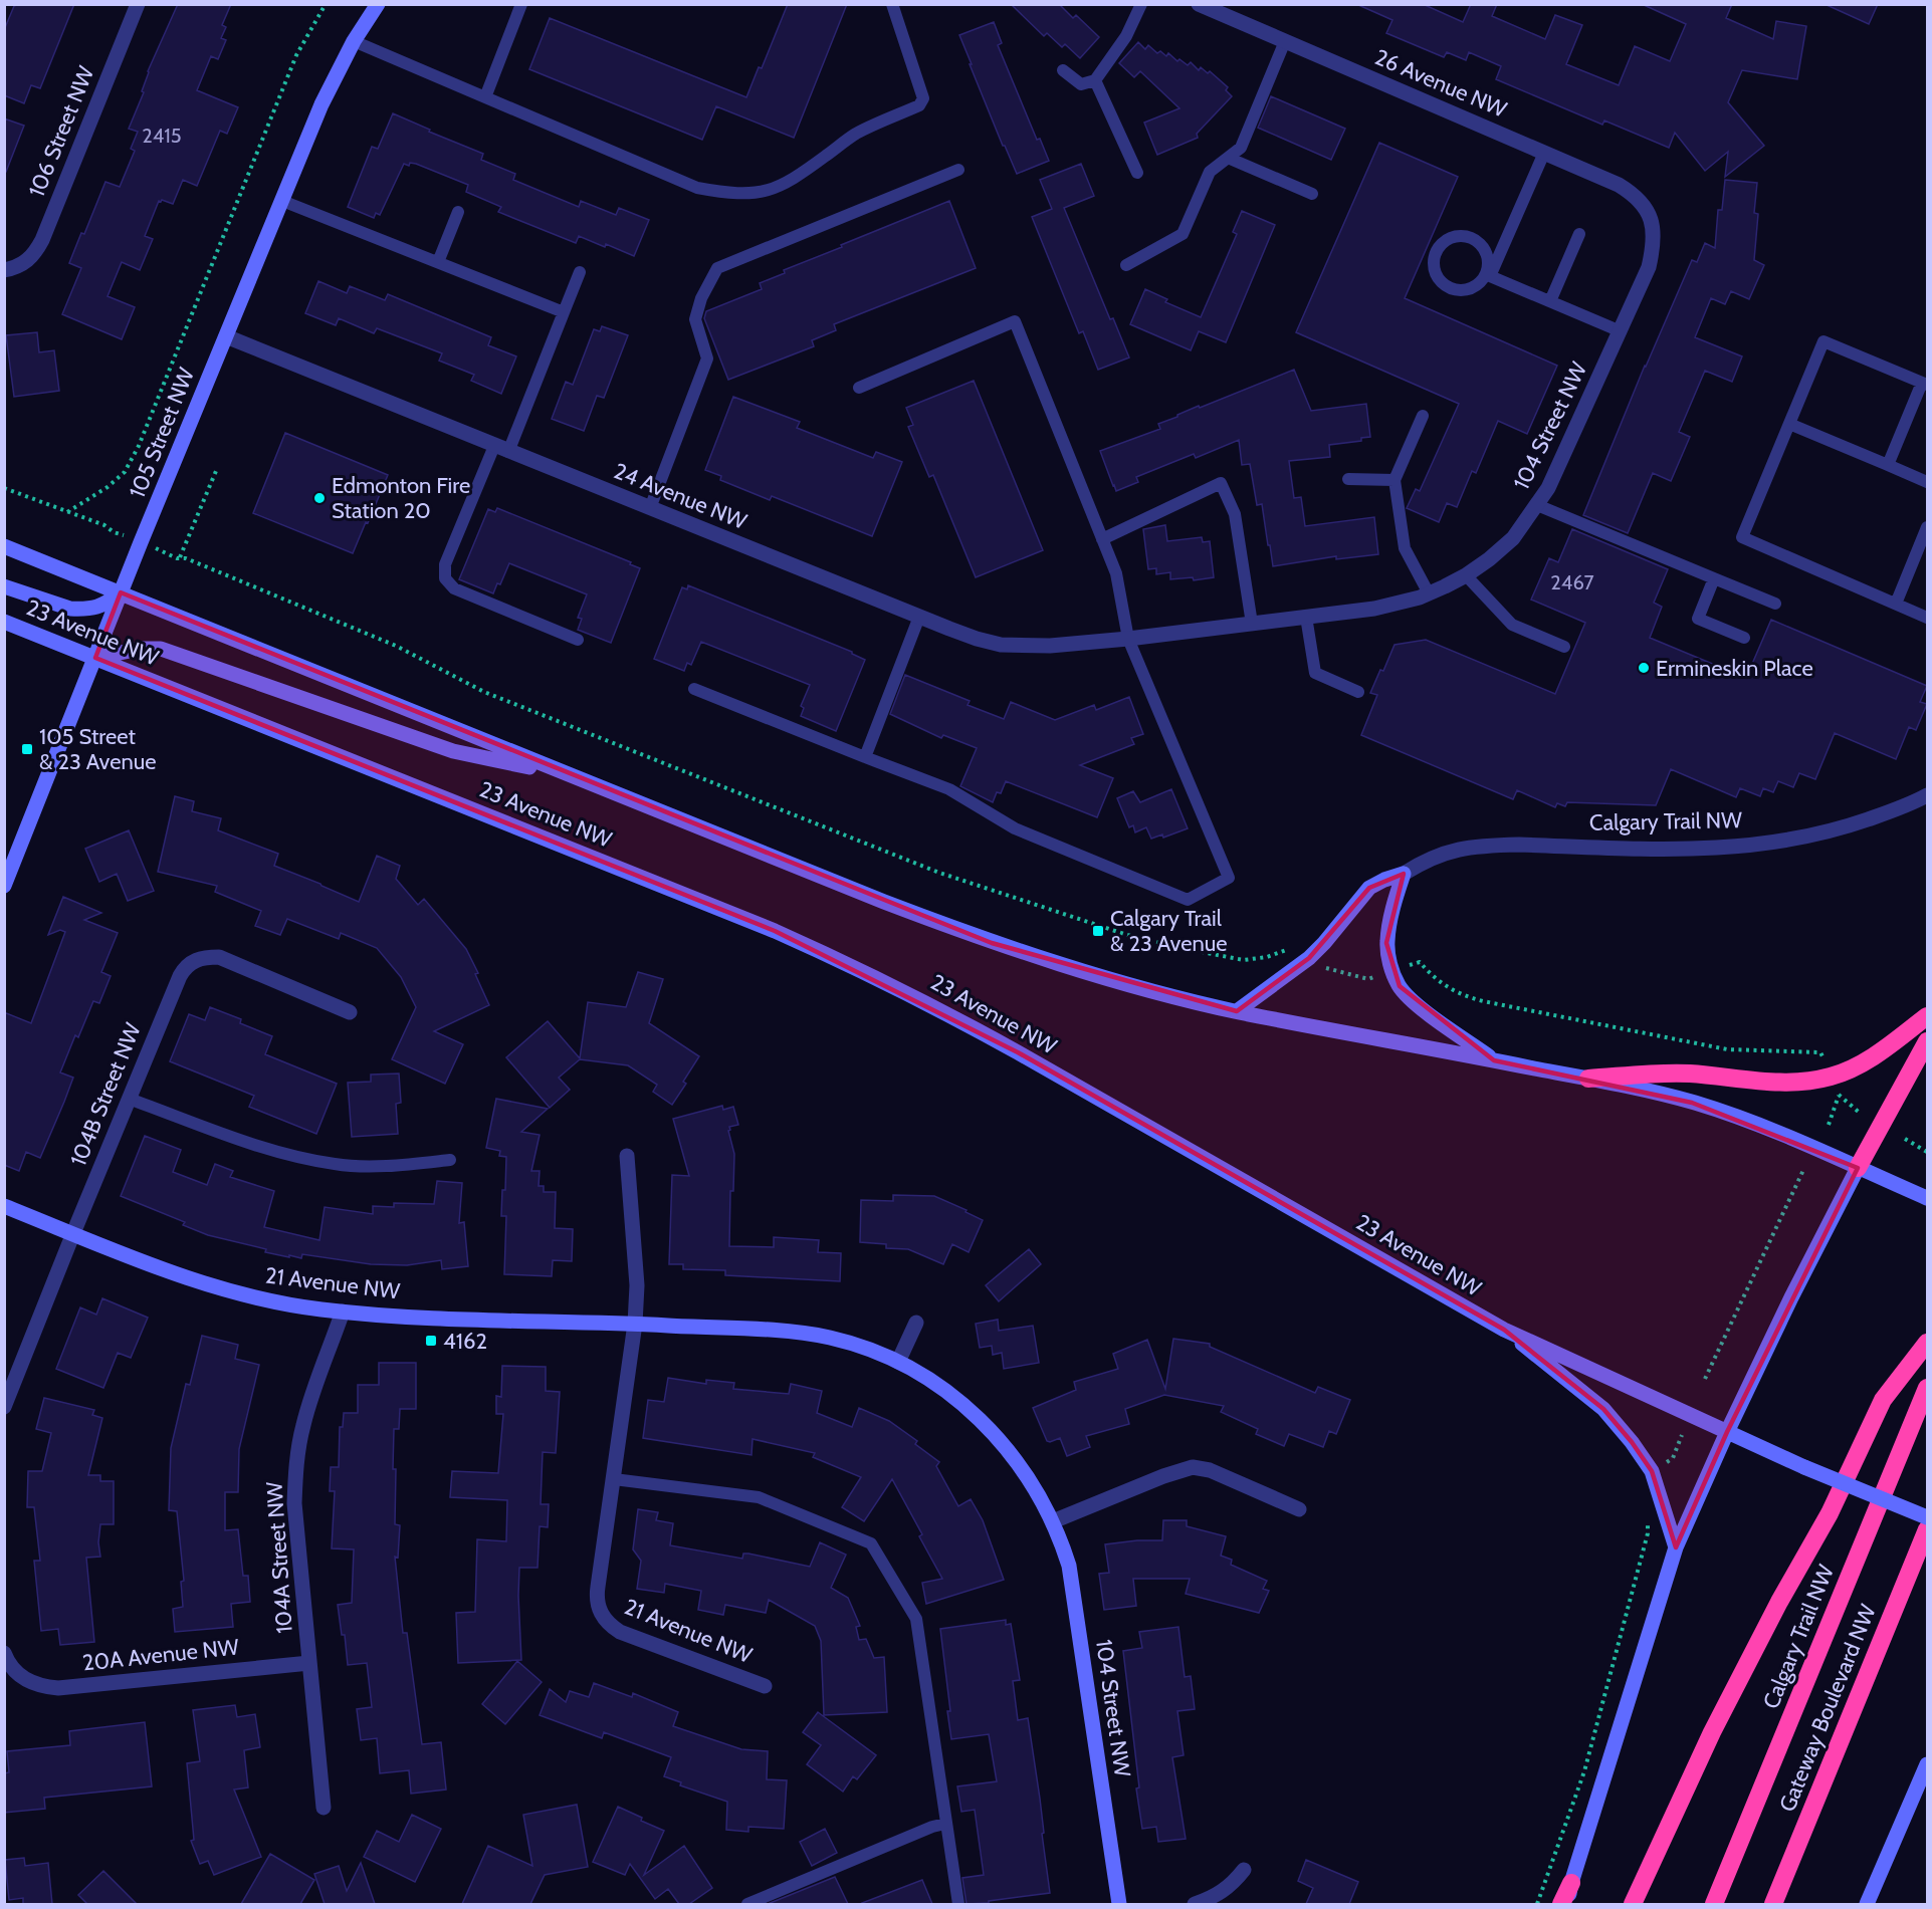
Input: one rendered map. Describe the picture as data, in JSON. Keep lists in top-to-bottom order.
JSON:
{
  "streets": {
    "highway": ["Calgary Trail NW", "Gateway Boulevard NW"],
    "main road": [
      "104 Street NW",
      "105 Street NW",
      "23 Avenue NW",
      "21 Avenue NW"
    ],
    "street": [
      "26 Avenue NW",
      "106 Street NW",
      "24 Avenue NW",
      "104B Street NW",
      "104A Street NW",
      "20A Avenue NW"
    ]
  },
  "crossings": [
    ["26 Avenue NW", "104 Street NW"],
    ["104 Street NW", "24 Avenue NW"],
    ["104 Street NW", "21 Avenue NW"],
    ["105 Street NW", "24 Avenue NW"],
    ["105 Street NW", "23 Avenue NW"],
    ["104B Street NW", "21 Avenue NW"],
    ["21 Avenue NW", "104A Street NW"],
    ["104A Street NW", "20A Avenue NW"]
  ],
  "places": {
    "other": ["Edmonton Fire Station 20", "Ermineskin Place"],
    "transit": ["105 Street & 23 Avenue", "Calgary Trail & 23 Avenue", "4162"]
  },
  "house_numbers": ["2415", "2467"]
}
